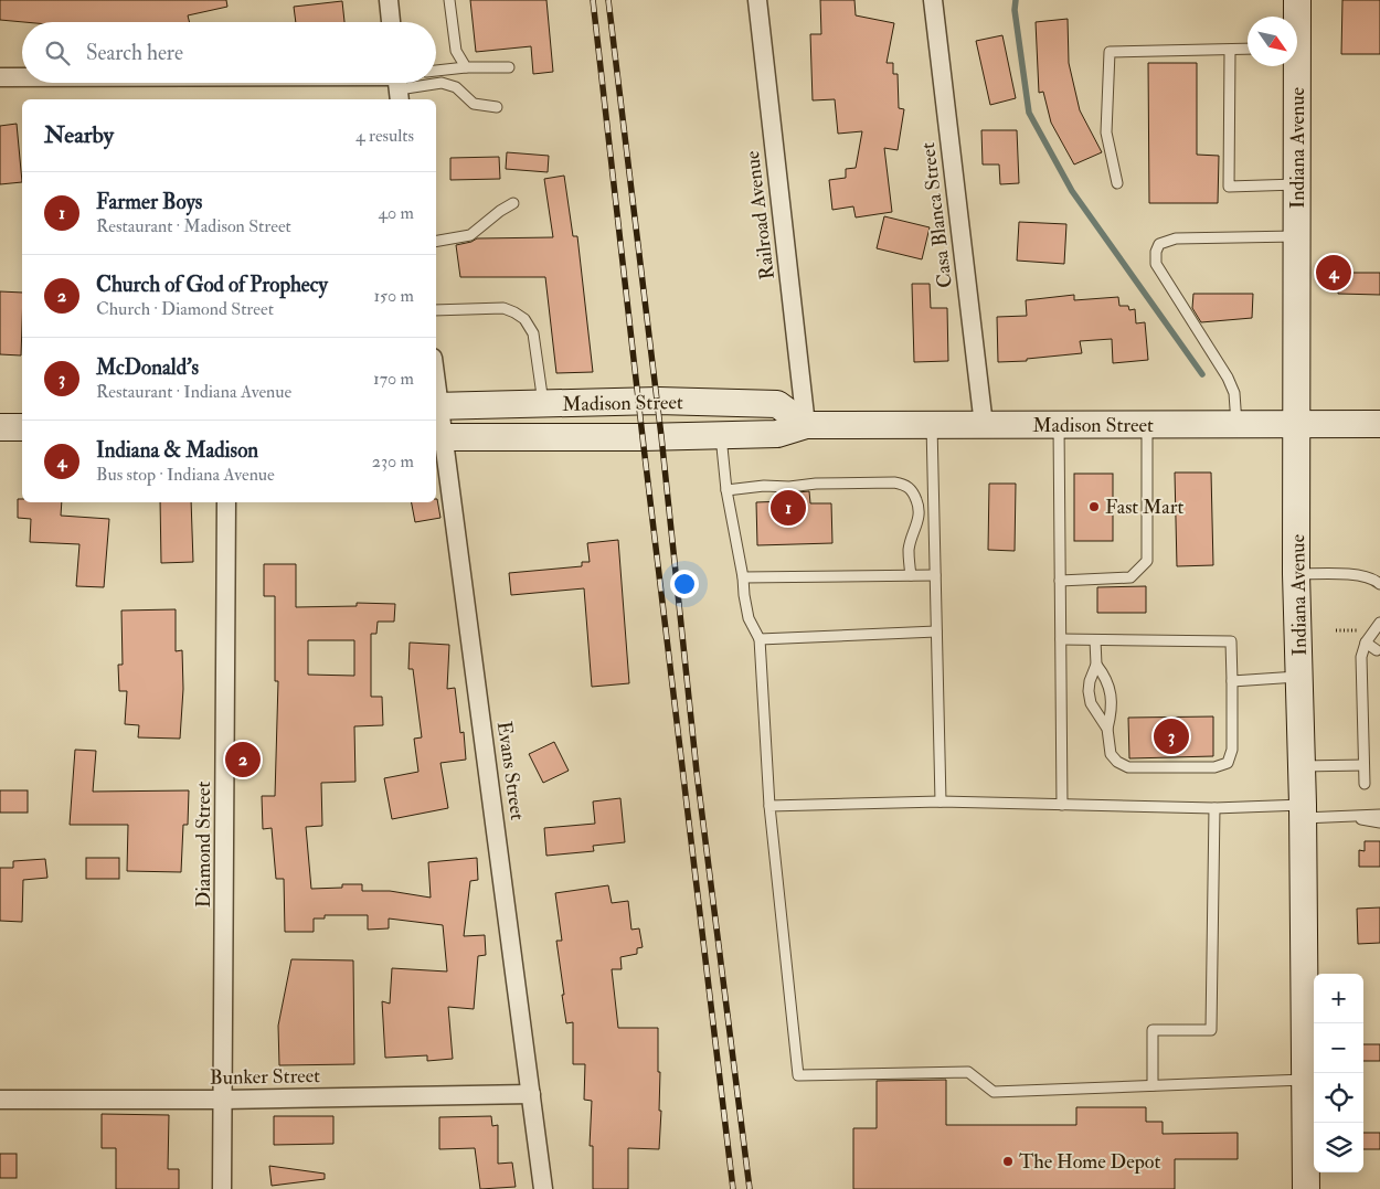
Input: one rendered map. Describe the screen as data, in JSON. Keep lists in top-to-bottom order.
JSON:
{
  "streets": {
    "main road": ["Indiana Avenue", "Madison Street"],
    "street": [
      "Railroad Avenue",
      "Casa Blanca Street",
      "Evans Street",
      "Diamond Street",
      "Bunker Street"
    ]
  },
  "crossings": [
    ["Indiana Avenue", "Madison Street"],
    ["Railroad Avenue", "Madison Street"],
    ["Casa Blanca Street", "Madison Street"],
    ["Madison Street", "Evans Street"],
    ["Evans Street", "Bunker Street"],
    ["Diamond Street", "Bunker Street"]
  ],
  "places": ["Fast Mart", "The Home Depot"],
  "north": "bottom right",
  "page": {
    "search": "Search here",
    "heading": ["Nearby", "4 results"],
    "list": [
      {
        "mark": "1",
        "name": "Farmer Boys",
        "note": "Restaurant · Madison Street",
        "value": "40 m"
      },
      {
        "mark": "2",
        "name": "Church of God of Prophecy",
        "note": "Church · Diamond Street",
        "value": "150 m"
      },
      {
        "mark": "3",
        "name": "McDonald's",
        "note": "Restaurant · Indiana Avenue",
        "value": "170 m"
      },
      {
        "mark": "4",
        "name": "Indiana & Madison",
        "note": "Bus stop · Indiana Avenue",
        "value": "230 m"
      }
    ],
    "pins": [
      "4",
      "1",
      "3",
      "2"
    ],
    "map_buttons": ["+", "−"]
  }
}
